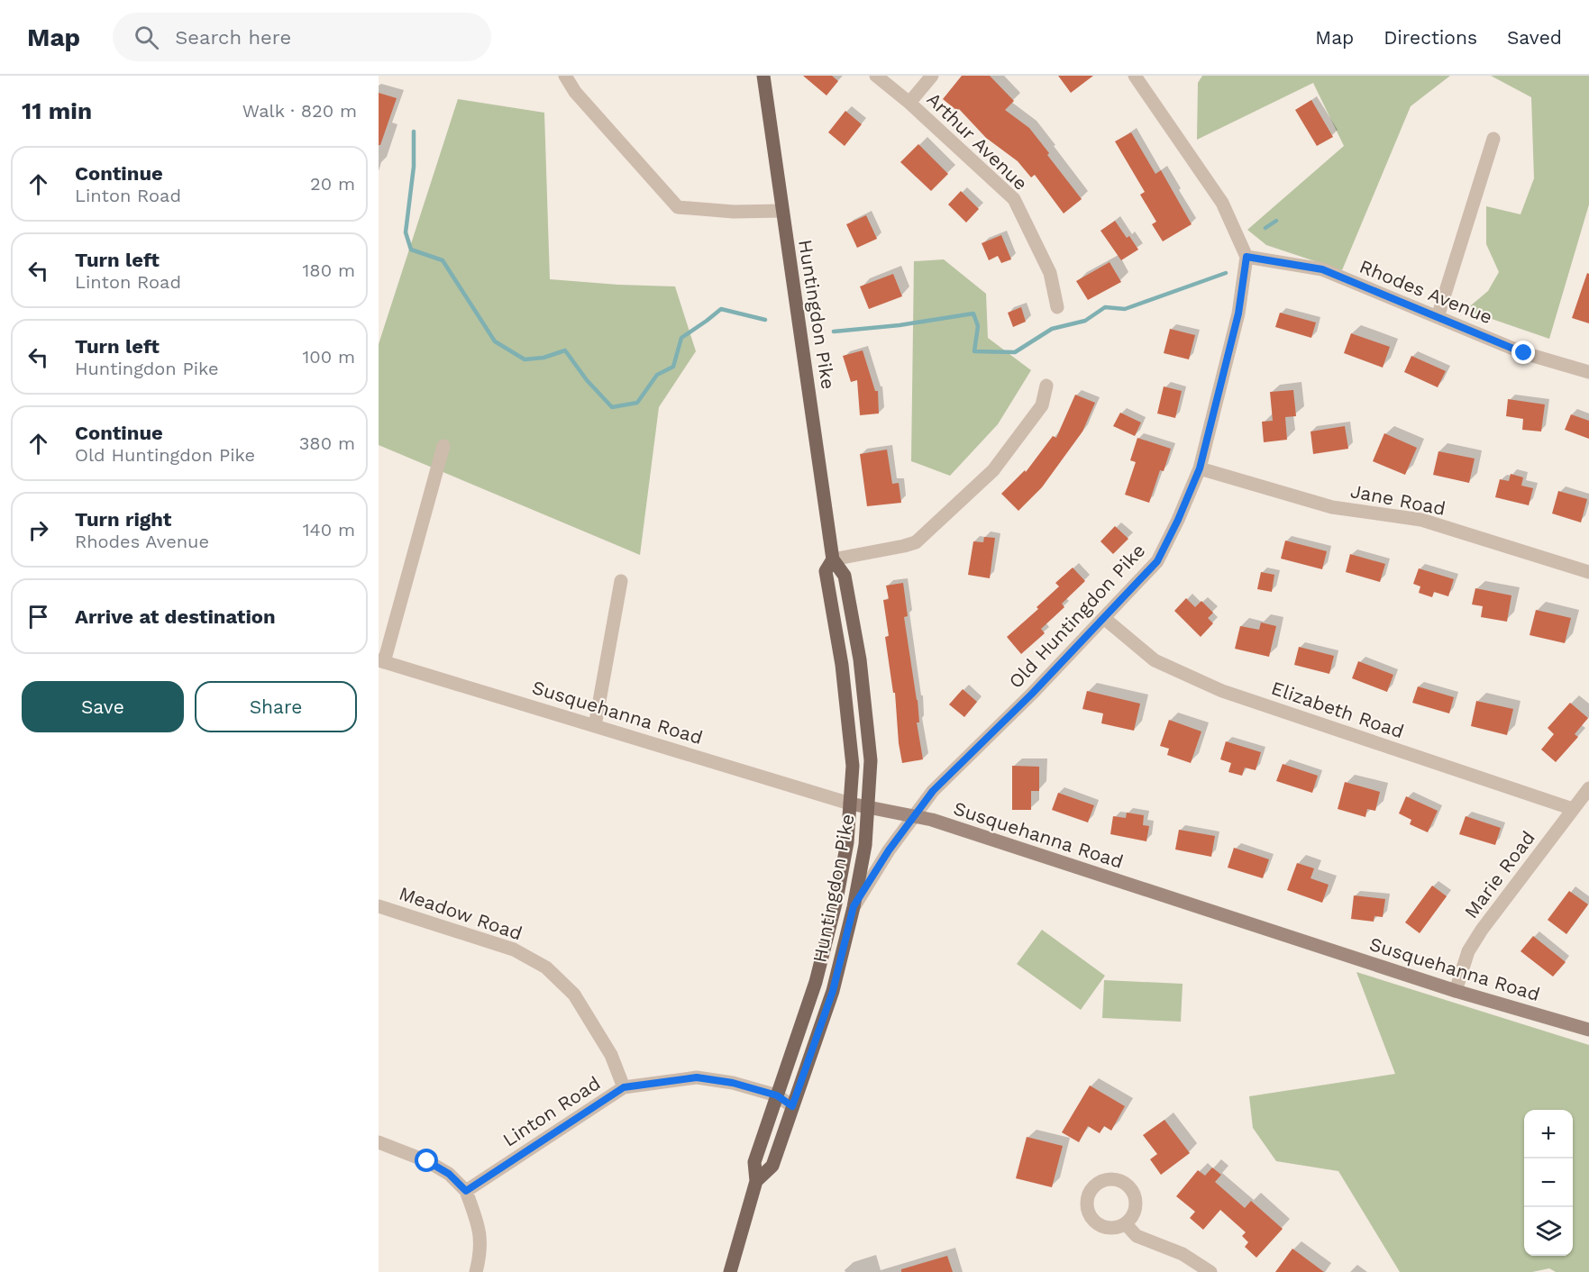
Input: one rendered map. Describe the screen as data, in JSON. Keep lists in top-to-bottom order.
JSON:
{
  "streets": {
    "main road": ["Huntingdon Pike", "Susquehanna Road"],
    "street": [
      "Arthur Avenue",
      "Rhodes Avenue",
      "Jane Road",
      "Old Huntingdon Pike",
      "Elizabeth Road",
      "Marie Road",
      "Meadow Road",
      "Linton Road"
    ]
  },
  "crossings": [
    ["Rhodes Avenue", "Old Huntingdon Pike"],
    ["Huntingdon Pike", "Old Huntingdon Pike"],
    ["Huntingdon Pike", "Susquehanna Road"],
    ["Huntingdon Pike", "Linton Road"],
    ["Jane Road", "Old Huntingdon Pike"],
    ["Old Huntingdon Pike", "Elizabeth Road"],
    ["Old Huntingdon Pike", "Susquehanna Road"],
    ["Elizabeth Road", "Marie Road"],
    ["Susquehanna Road", "Marie Road"],
    ["Meadow Road", "Linton Road"]
  ],
  "page": {
    "header": "Map",
    "search": "Search here",
    "nav": ["Map", "Directions", "Saved"],
    "heading": ["11 min", "Walk · 820 m"],
    "list": [
      ["Continue", "Linton Road", "20 m"],
      ["Turn left", "Linton Road", "180 m"],
      ["Turn left", "Huntingdon Pike", "100 m"],
      ["Continue", "Old Huntingdon Pike", "380 m"],
      ["Turn right", "Rhodes Avenue", "140 m"],
      "Arrive at destination"
    ],
    "buttons": ["Save", "Share"],
    "map_buttons": ["+", "−"]
  }
}
